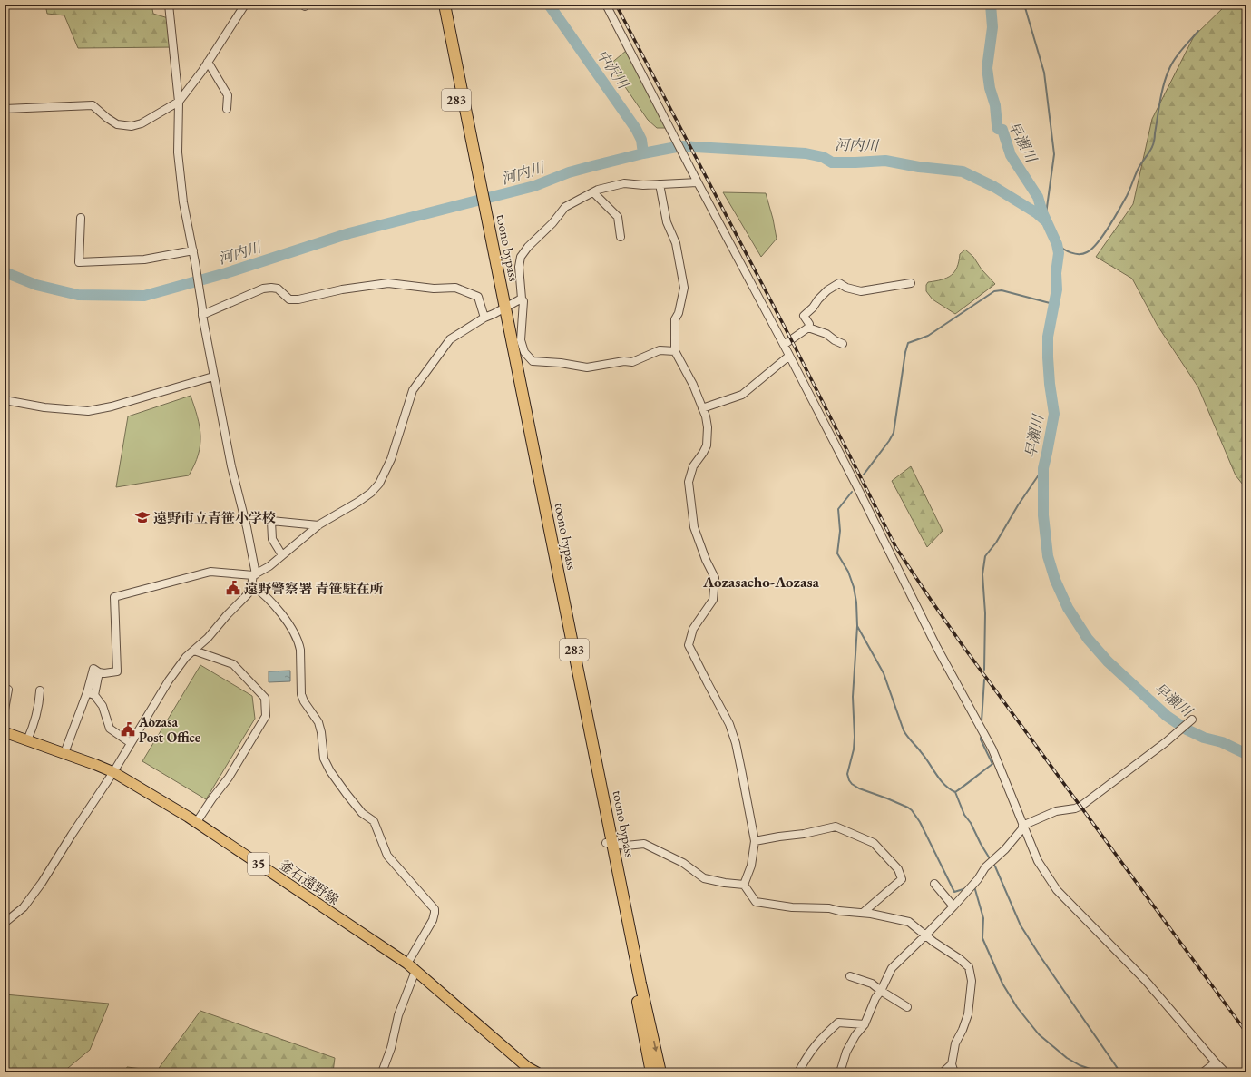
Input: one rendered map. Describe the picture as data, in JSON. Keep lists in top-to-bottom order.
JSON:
{
  "streets": {
    "highway": ["283", "toono bypass"],
    "main road": ["35", "釜石遠野線"]
  },
  "districts": ["Aozasacho-Aozasa"],
  "water": ["中沢川", "早瀬川", "河内川"],
  "places": {
    "school or university": ["遠野市立青笹小学校"],
    "public building": ["遠野警察署 青笹駐在所", "Aozasa Post Office"]
  }
}
